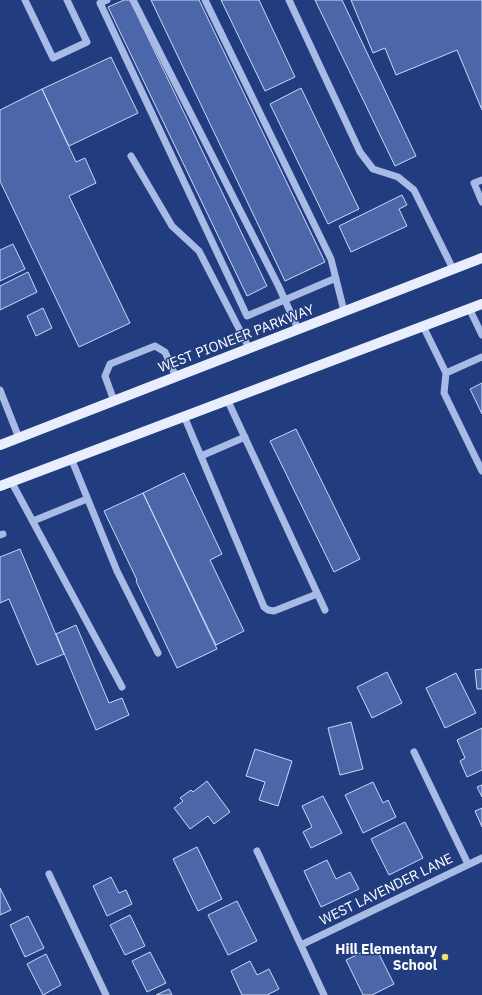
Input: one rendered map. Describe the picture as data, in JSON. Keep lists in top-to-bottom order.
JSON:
{
  "streets": {
    "main road": ["WEST PIONEER PARKWAY"],
    "street": ["WEST LAVENDER LANE"]
  },
  "places": ["Hill Elementary School"]
}
